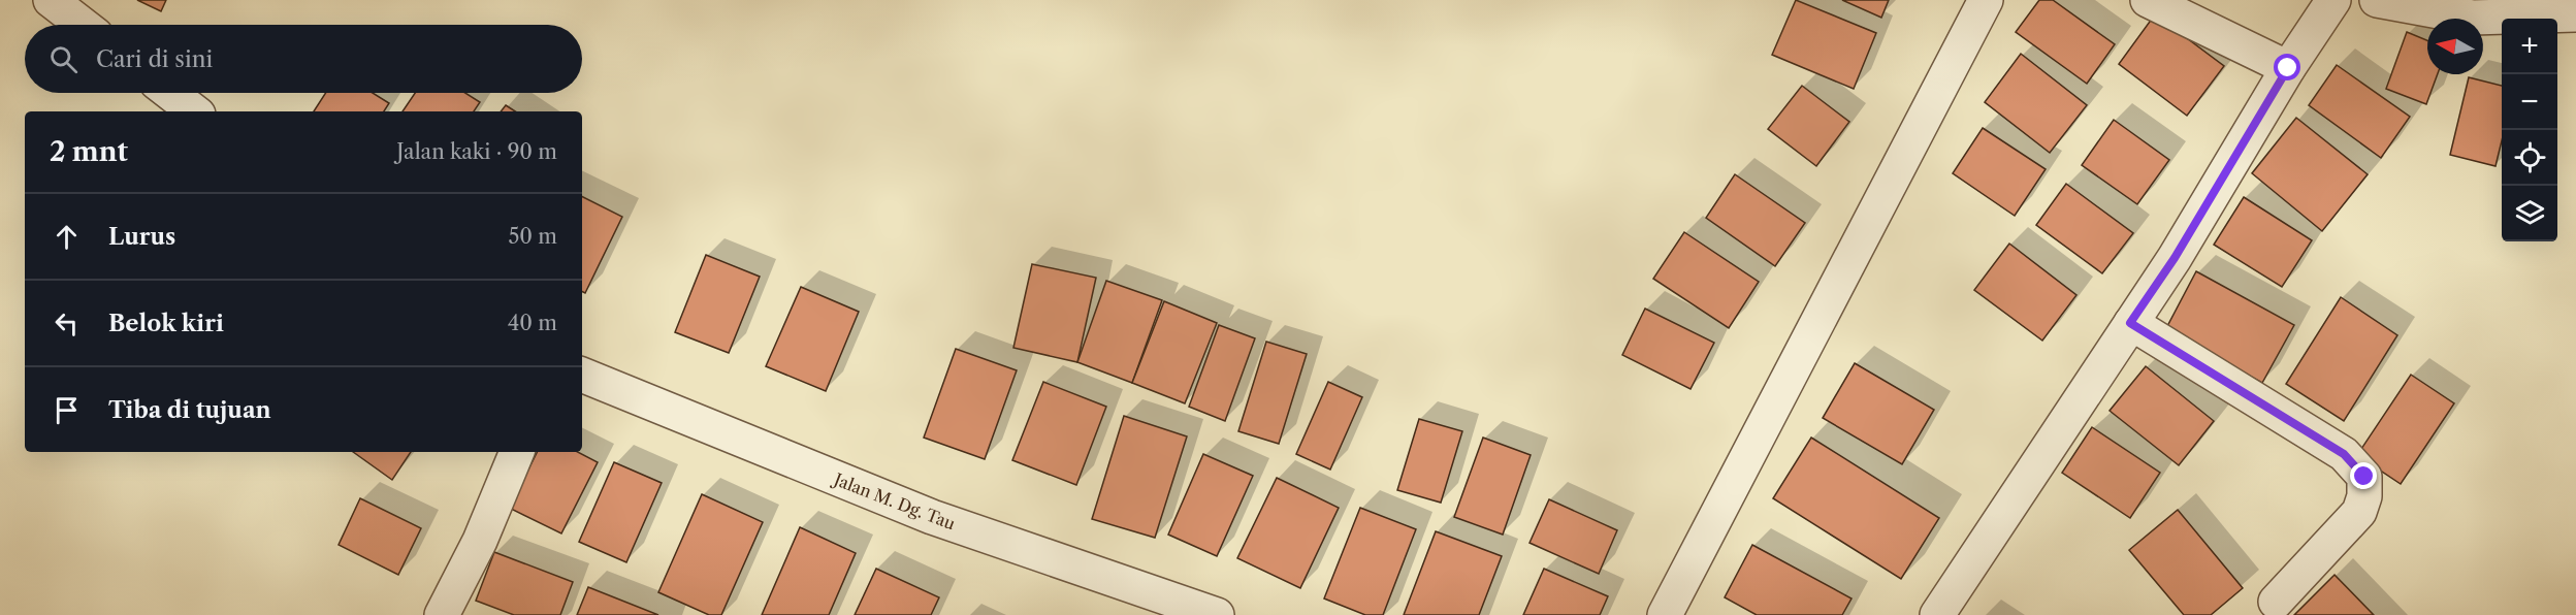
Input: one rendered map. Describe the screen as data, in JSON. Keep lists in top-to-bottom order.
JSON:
{
  "streets": {
    "street": ["Jalan M. Dg. Tau"]
  },
  "north": "left",
  "page": {
    "map_buttons": ["+", "−"],
    "search": "Cari di sini",
    "heading": ["2 mnt", "Jalan kaki · 90 m"],
    "list": [
      ["Lurus", "50 m"],
      ["Belok kiri", "40 m"],
      "Tiba di tujuan"
    ]
  }
}
